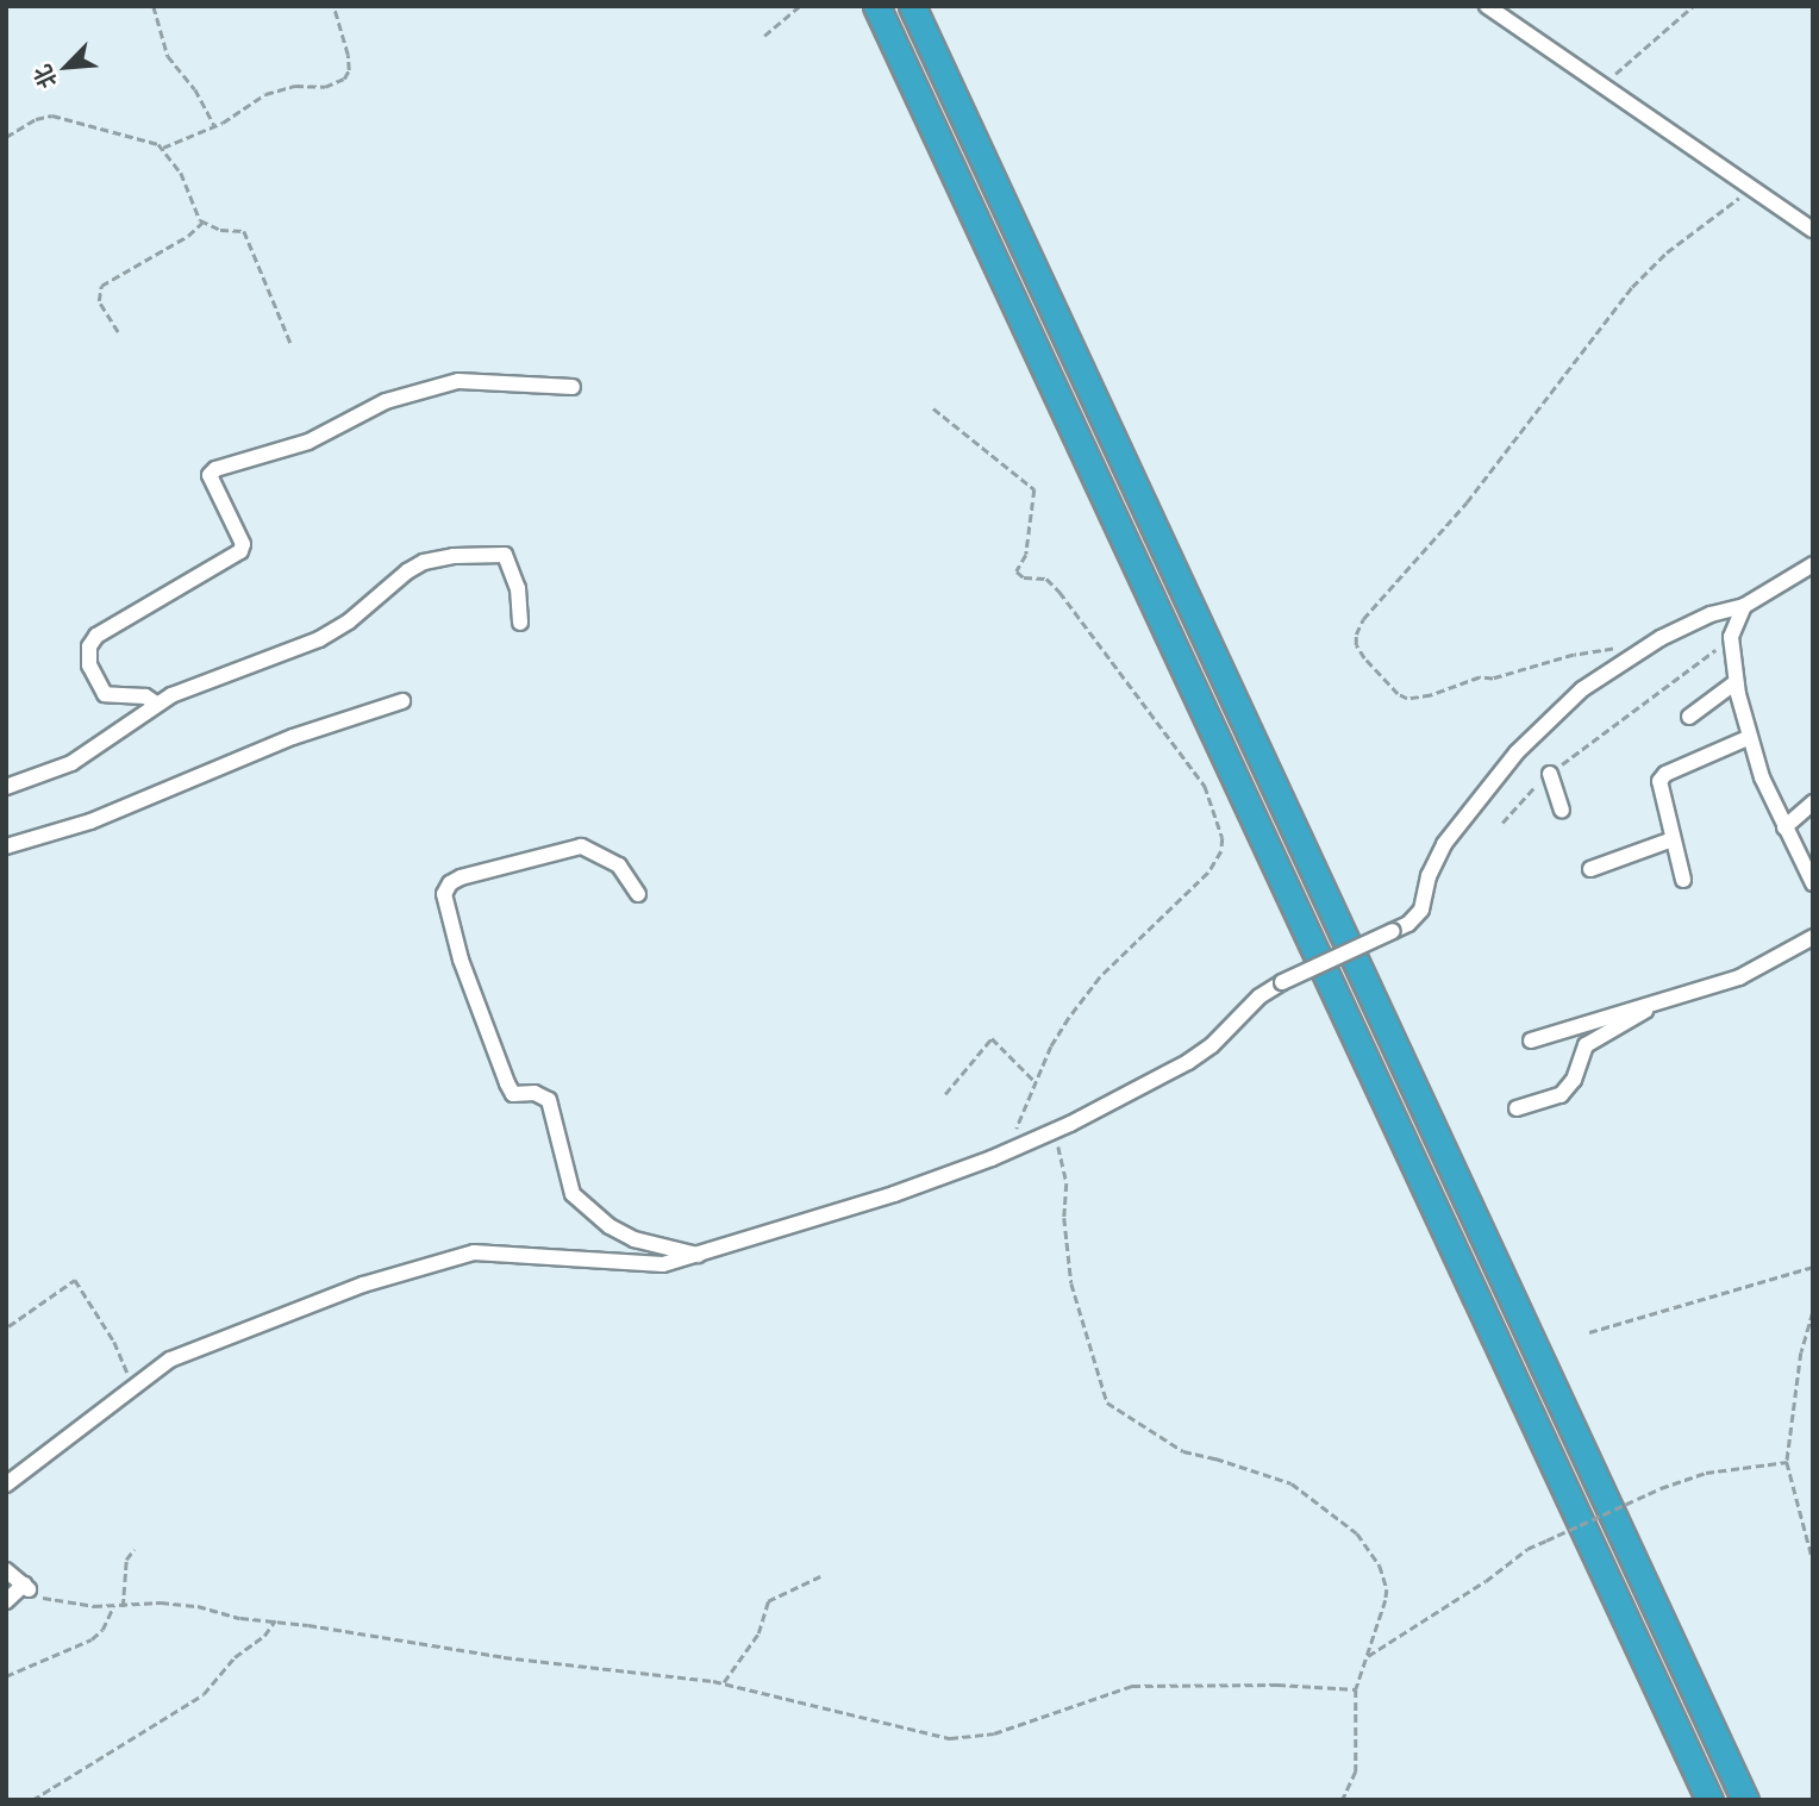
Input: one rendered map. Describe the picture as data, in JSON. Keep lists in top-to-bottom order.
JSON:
{
  "north": "bottom left"
}
